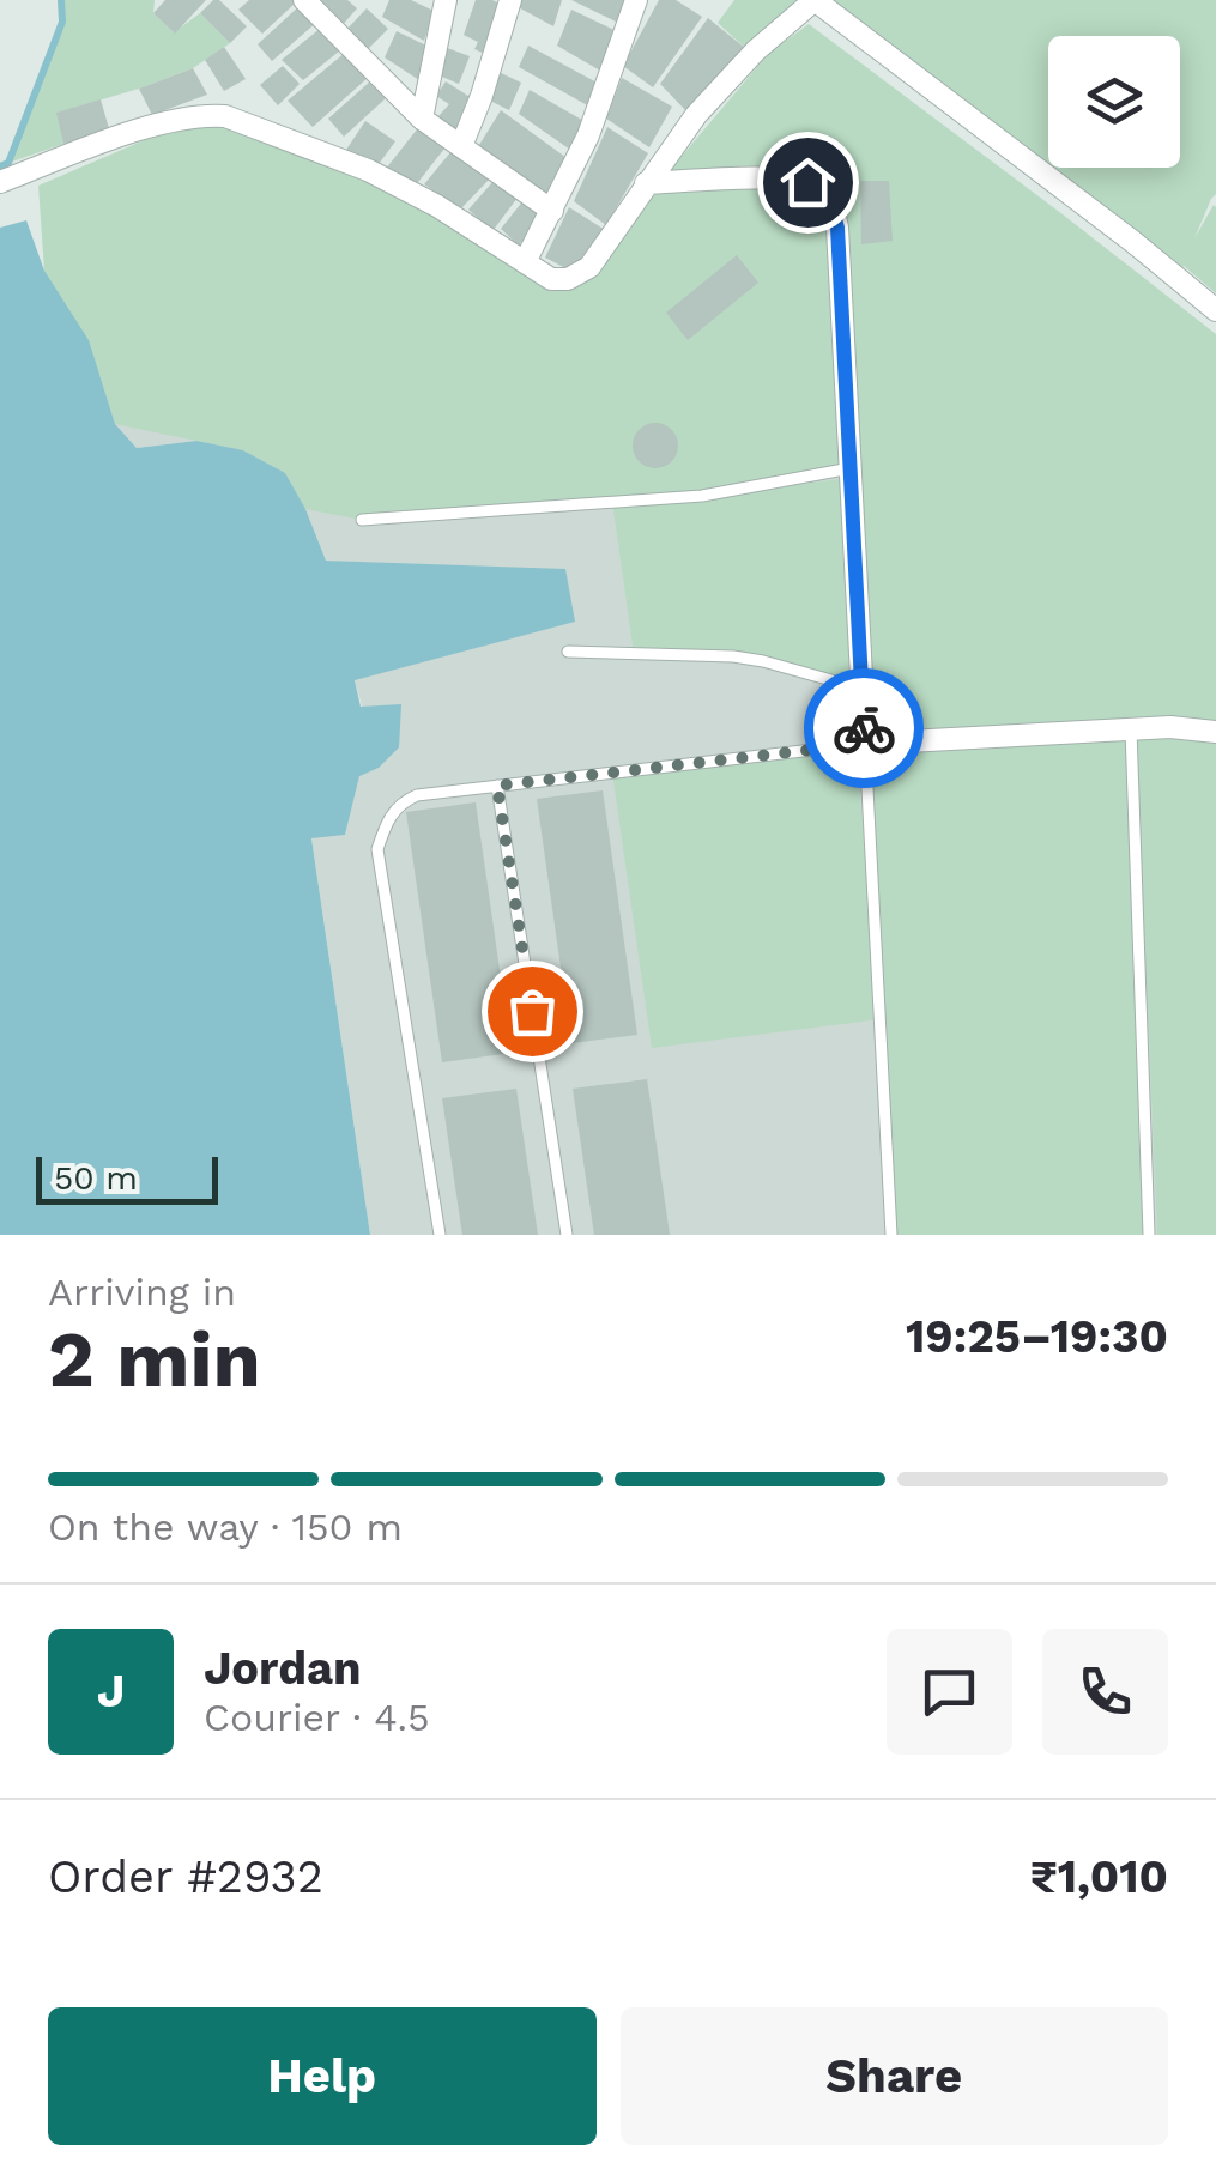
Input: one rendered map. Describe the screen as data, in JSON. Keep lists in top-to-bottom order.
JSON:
{
  "scale_bar": "50 m",
  "page": {
    "scale": "50 m",
    "heading": ["2 min", "Arriving in", "19:25–19:30"],
    "panel": [
      "Jordan",
      "Courier · 4.5",
      "Order #2932",
      "₹1,010"
    ],
    "bar": "On the way · 150 m",
    "round": "J",
    "buttons": ["Help", "Share"]
  }
}
